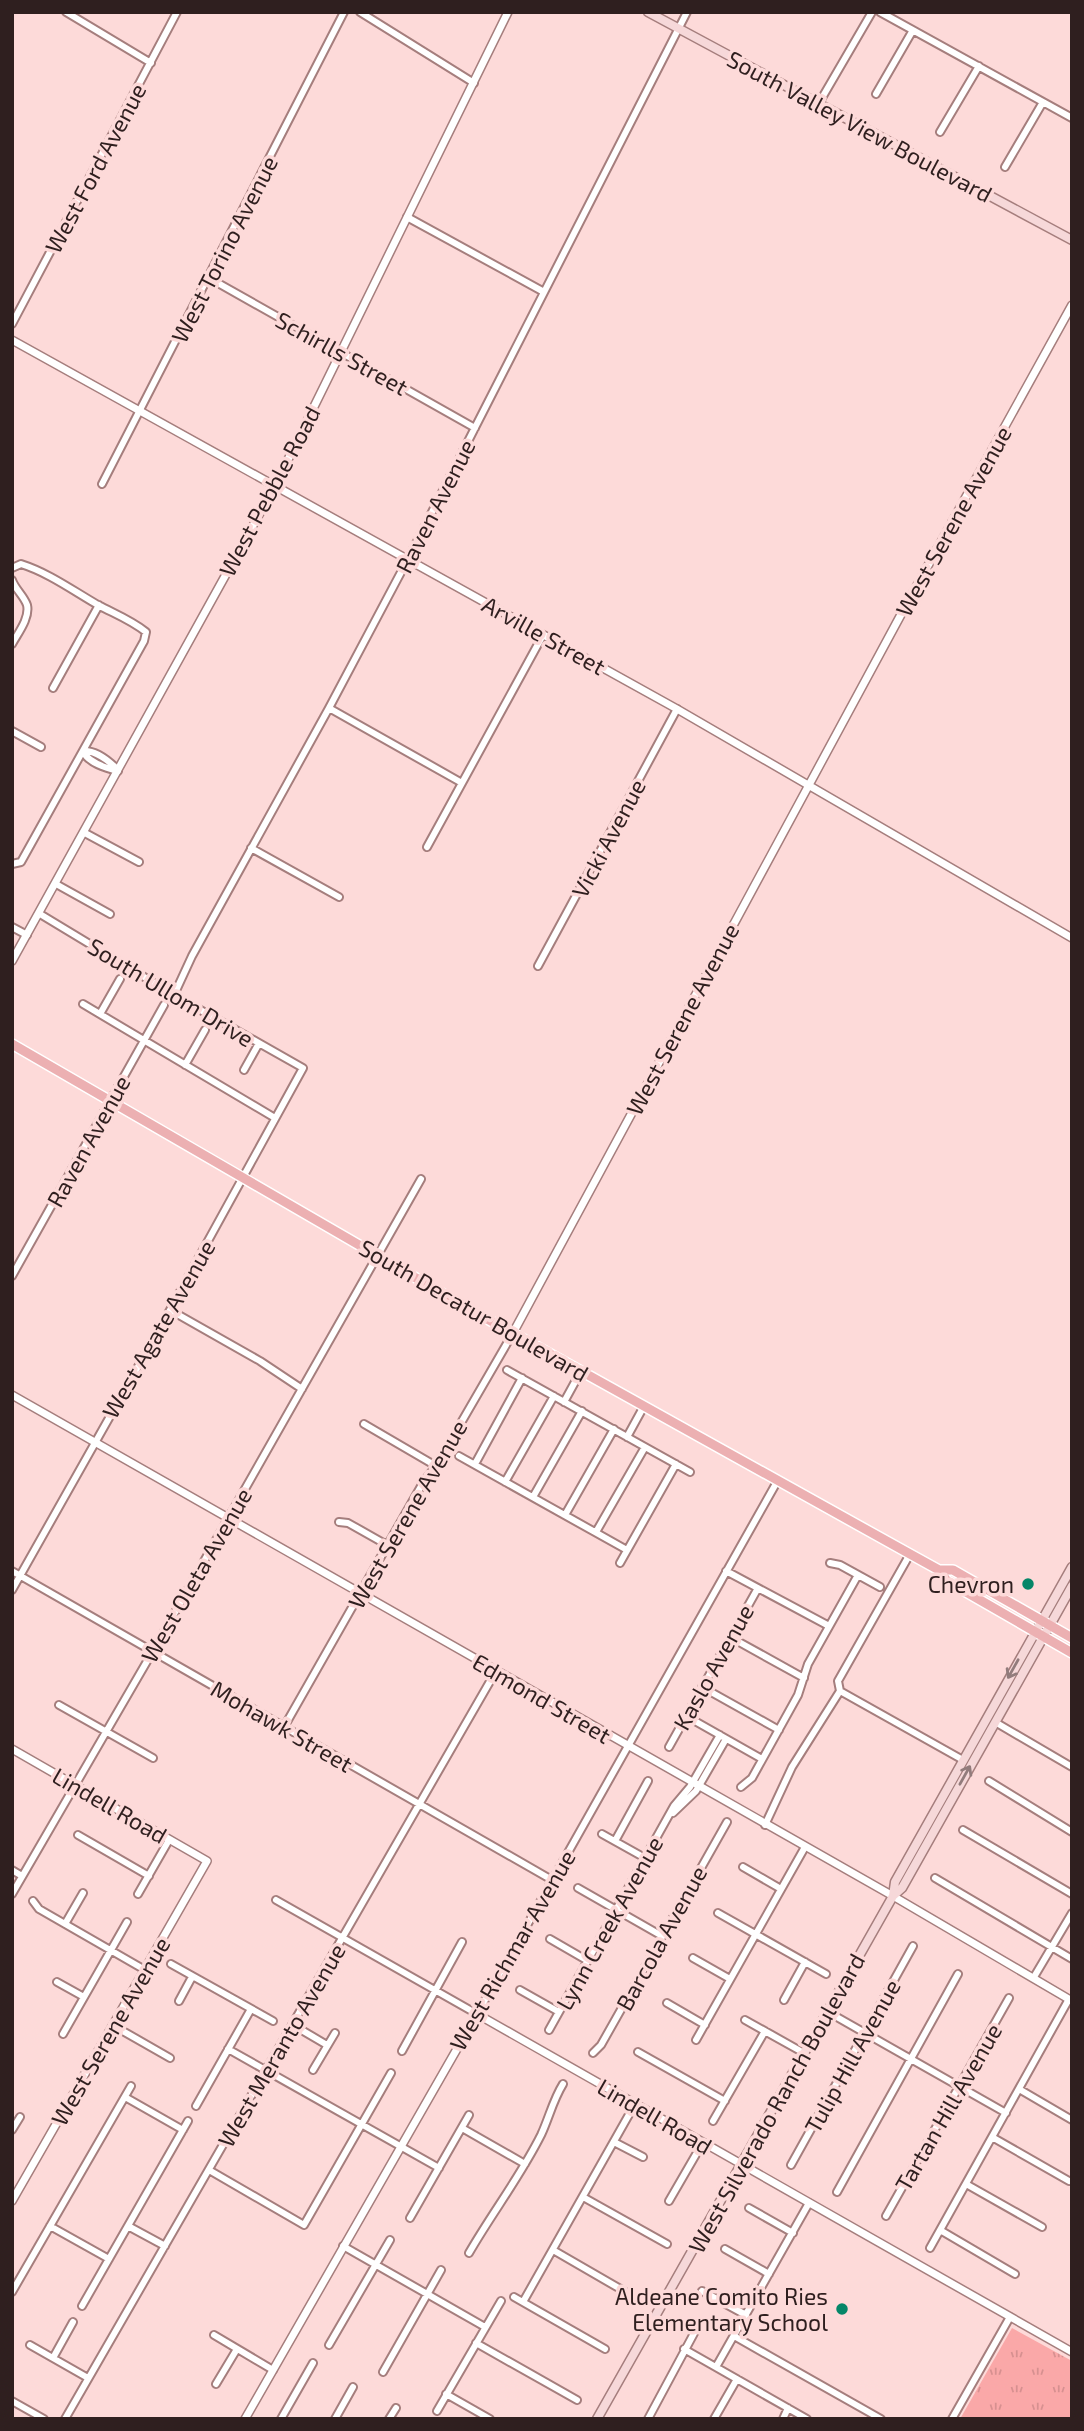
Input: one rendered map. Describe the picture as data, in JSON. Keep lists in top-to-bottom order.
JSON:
{
  "streets": {
    "main road": ["South Valley View Boulevard", "South Decatur Boulevard", "West Silverado Ranch Boulevard"],
    "street": [
      "West Ford Avenue",
      "West Torino Avenue",
      "Schirlls Street",
      "West Pebble Road",
      "Raven Avenue",
      "West Serene Avenue",
      "Arville Street",
      "Vicki Avenue",
      "South Ullom Drive",
      "West Agate Avenue",
      "West Oleta Avenue",
      "Kaslo Avenue",
      "Edmond Street",
      "Mohawk Street",
      "Lindell Road",
      "Lynn Creek Avenue",
      "Barcola Avenue",
      "West Richmar Avenue",
      "West Meranto Avenue",
      "Tulip Hill Avenue",
      "Tartan Hill Avenue"
    ]
  },
  "crossings": [
    ["South Valley View Boulevard", "Raven Avenue"],
    ["West Torino Avenue", "Schirlls Street"],
    ["West Torino Avenue", "Arville Street"],
    ["Schirlls Street", "West Pebble Road"],
    ["Schirlls Street", "Raven Avenue"],
    ["West Pebble Road", "Arville Street"],
    ["West Pebble Road", "South Ullom Drive"],
    ["Raven Avenue", "Arville Street"],
    ["Raven Avenue", "South Ullom Drive"],
    ["Raven Avenue", "South Decatur Boulevard"],
    ["West Serene Avenue", "Arville Street"],
    ["West Serene Avenue", "South Decatur Boulevard"],
    ["West Serene Avenue", "Edmond Street"],
    ["West Serene Avenue", "Mohawk Street"],
    ["West Serene Avenue", "Lindell Road"],
    ["Arville Street", "Vicki Avenue"],
    ["South Ullom Drive", "West Agate Avenue"],
    ["South Decatur Boulevard", "West Agate Avenue"],
    ["South Decatur Boulevard", "West Oleta Avenue"],
    ["South Decatur Boulevard", "West Richmar Avenue"],
    ["South Decatur Boulevard", "West Silverado Ranch Boulevard"],
    ["West Agate Avenue", "Edmond Street"],
    ["West Agate Avenue", "Mohawk Street"],
    ["West Oleta Avenue", "Edmond Street"],
    ["West Oleta Avenue", "Mohawk Street"],
    ["West Oleta Avenue", "Lindell Road"],
    ["Edmond Street", "Lynn Creek Avenue"],
    ["Edmond Street", "West Richmar Avenue"],
    ["Edmond Street", "West Meranto Avenue"],
    ["Edmond Street", "West Silverado Ranch Boulevard"],
    ["Mohawk Street", "West Richmar Avenue"],
    ["Mohawk Street", "West Meranto Avenue"],
    ["Lindell Road", "West Richmar Avenue"],
    ["Lindell Road", "West Meranto Avenue"],
    ["Lindell Road", "West Silverado Ranch Boulevard"]
  ],
  "places": ["Chevron", "Aldeane Comito Ries Elementary School"]
}
